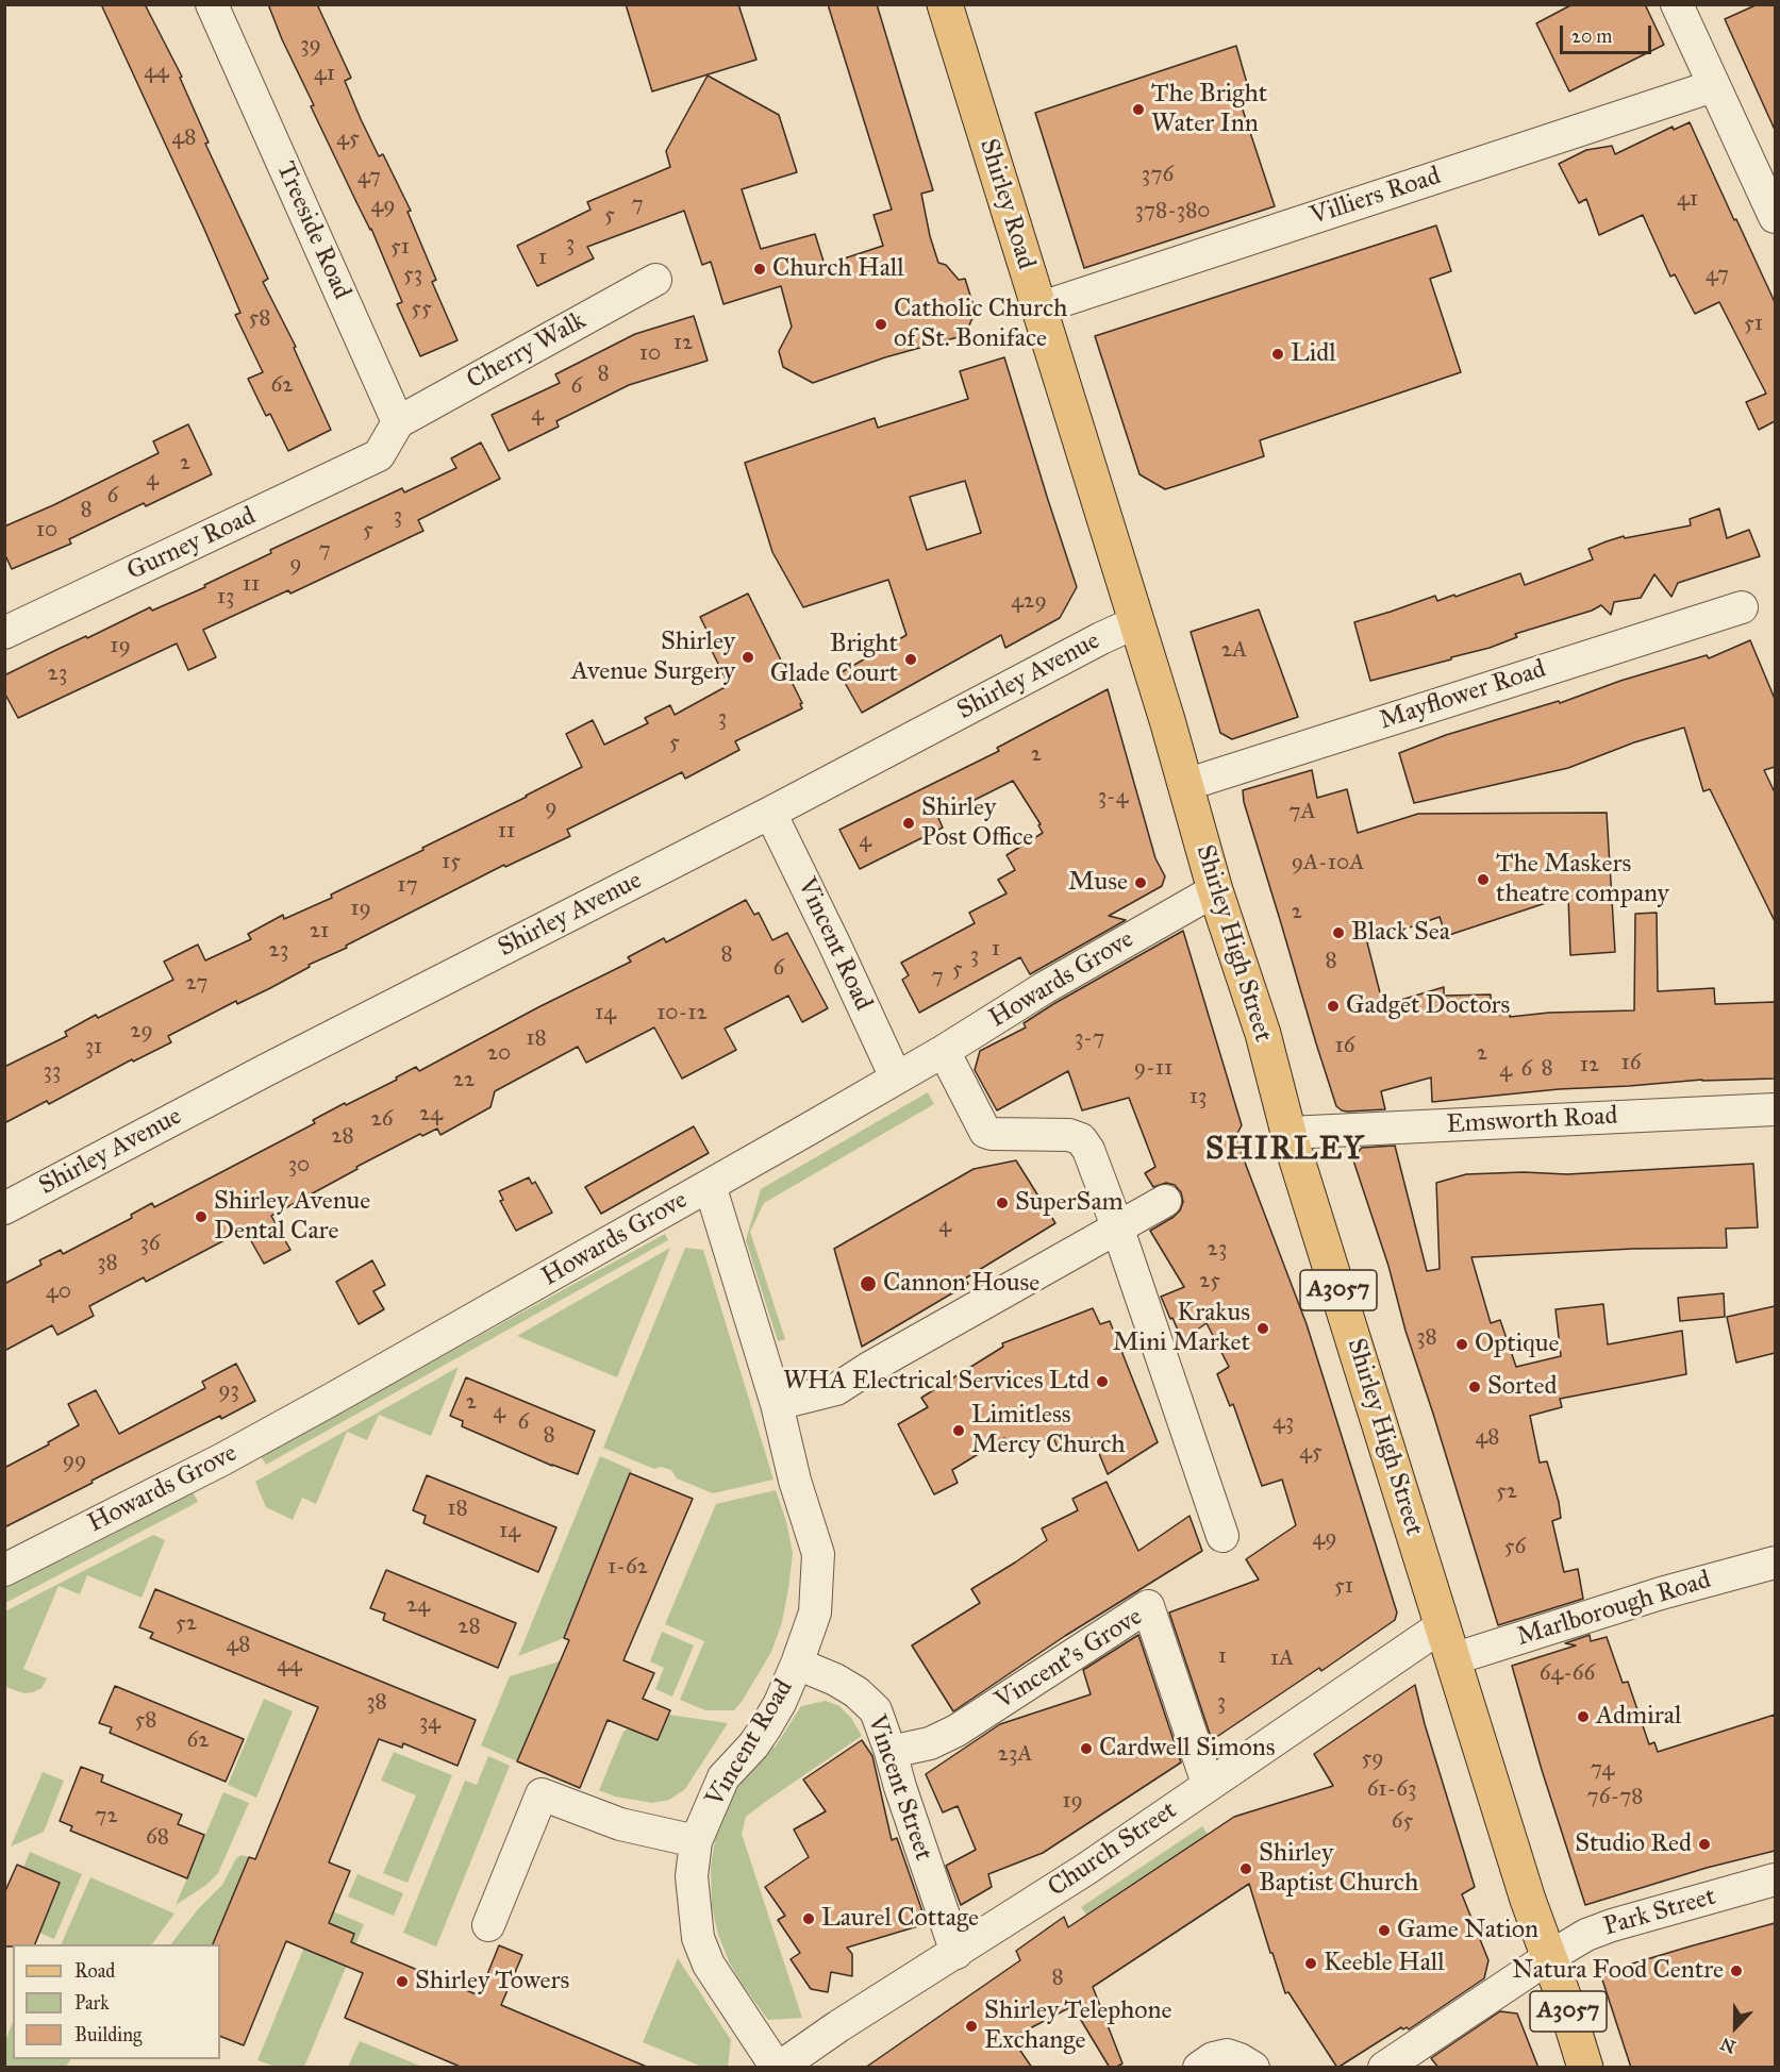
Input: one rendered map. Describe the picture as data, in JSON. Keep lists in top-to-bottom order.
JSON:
{
  "streets": {
    "main road": ["Shirley Road", "Shirley High Street", "A3057"],
    "street": [
      "Villiers Road",
      "Treeside Road",
      "Cherry Walk",
      "Gurney Road",
      "Shirley Avenue",
      "Mayflower Road",
      "Vincent Road",
      "Howards Grove",
      "Emsworth Road",
      "Marlborough Road",
      "Vincent's Grove",
      "Vincent Street",
      "Church Street",
      "Park Street"
    ]
  },
  "crossings": [
    ["Villiers Road", "Shirley Road"],
    ["Shirley Road", "Shirley Avenue"],
    ["Shirley Road", "Shirley High Street"],
    ["Treeside Road", "Cherry Walk"],
    ["Treeside Road", "Gurney Road"],
    ["Cherry Walk", "Gurney Road"],
    ["Shirley Avenue", "Shirley High Street"],
    ["Shirley Avenue", "Vincent Road"],
    ["Mayflower Road", "Shirley High Street"],
    ["Shirley High Street", "Howards Grove"],
    ["Shirley High Street", "Emsworth Road"],
    ["Shirley High Street", "Marlborough Road"],
    ["Shirley High Street", "Church Street"],
    ["Shirley High Street", "Park Street"],
    ["Vincent Road", "Howards Grove"],
    ["Vincent Road", "Vincent Street"],
    ["Vincent Road", "Church Street"],
    ["Vincent's Grove", "Vincent Street"],
    ["Vincent's Grove", "Church Street"],
    ["Vincent Street", "Church Street"]
  ],
  "districts": ["SHIRLEY"],
  "places": [
    "The Bright Water Inn",
    "Church Hall",
    "Catholic Church of St. Boniface",
    "Lidl",
    "Shirley Avenue Surgery",
    "Bright Glade Court",
    "Shirley Post Office",
    "The Maskers theatre company",
    "Muse",
    "Black Sea",
    "Gadget Doctors",
    "SuperSam",
    "Shirley Avenue Dental Care",
    "Cannon House",
    "Krakus Mini Market",
    "Optique",
    "WHA Electrical Services Ltd",
    "Sorted",
    "Limitless Mercy Church",
    "Admiral",
    "Cardwell Simons",
    "Studio Red",
    "Shirley Baptist Church",
    "Laurel Cottage",
    "Game Nation",
    "Keeble Hall",
    "Natura Food Centre",
    "Shirley Towers",
    "Shirley Telephone Exchange"
  ],
  "house_numbers": [
    "39",
    "44",
    "41",
    "48",
    "45",
    "376",
    "47",
    "41",
    "7",
    "49",
    "378-380",
    "5",
    "3",
    "51",
    "1",
    "53",
    "47",
    "55",
    "58",
    "51",
    "12",
    "10",
    "8",
    "62",
    "6",
    "4",
    "2",
    "4",
    "6",
    "8",
    "3",
    "10",
    "5",
    "7",
    "9",
    "11",
    "13",
    "429",
    "19",
    "2A",
    "23",
    "3",
    "5",
    "2",
    "3-4",
    "9",
    "7A",
    "11",
    "4",
    "15",
    "9A-10A",
    "17",
    "19",
    "2",
    "21",
    "1",
    "23",
    "8",
    "3",
    "8",
    "6",
    "5",
    "7",
    "27",
    "14",
    "10-12",
    "29",
    "18",
    "3-7",
    "16",
    "31",
    "20",
    "2",
    "16",
    "12",
    "9-11",
    "8",
    "6",
    "4",
    "33",
    "22",
    "13",
    "24",
    "26",
    "28",
    "30",
    "4",
    "36",
    "23",
    "38",
    "25",
    "40",
    "38",
    "93",
    "2",
    "4",
    "6",
    "43",
    "8",
    "48",
    "45",
    "99",
    "52",
    "18",
    "14",
    "49",
    "56",
    "1-62",
    "51",
    "24",
    "52",
    "28",
    "48",
    "1",
    "1A",
    "44",
    "64-66",
    "38",
    "3",
    "58",
    "34",
    "62",
    "23A",
    "59",
    "74",
    "61-63",
    "76-78",
    "19",
    "72",
    "65",
    "68",
    "8"
  ],
  "legend": ["Road", "Park", "Building"],
  "scale_bar": "20 m",
  "north": "bottom"
}
